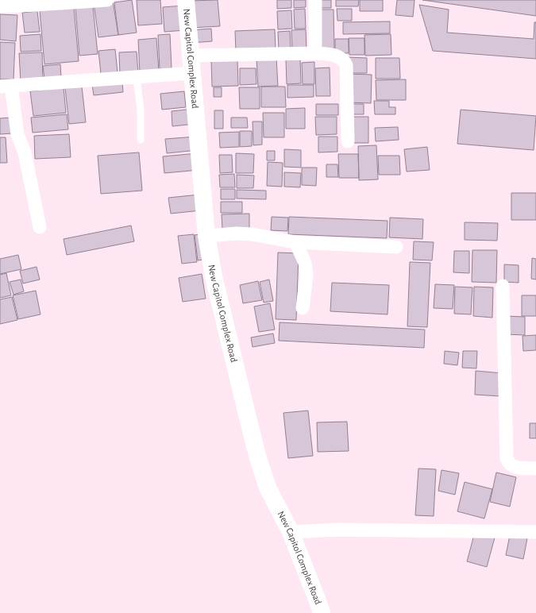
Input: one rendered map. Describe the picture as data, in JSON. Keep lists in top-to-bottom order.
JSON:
{
  "streets": {
    "main road": ["New Capitol Complex Road"]
  }
}
